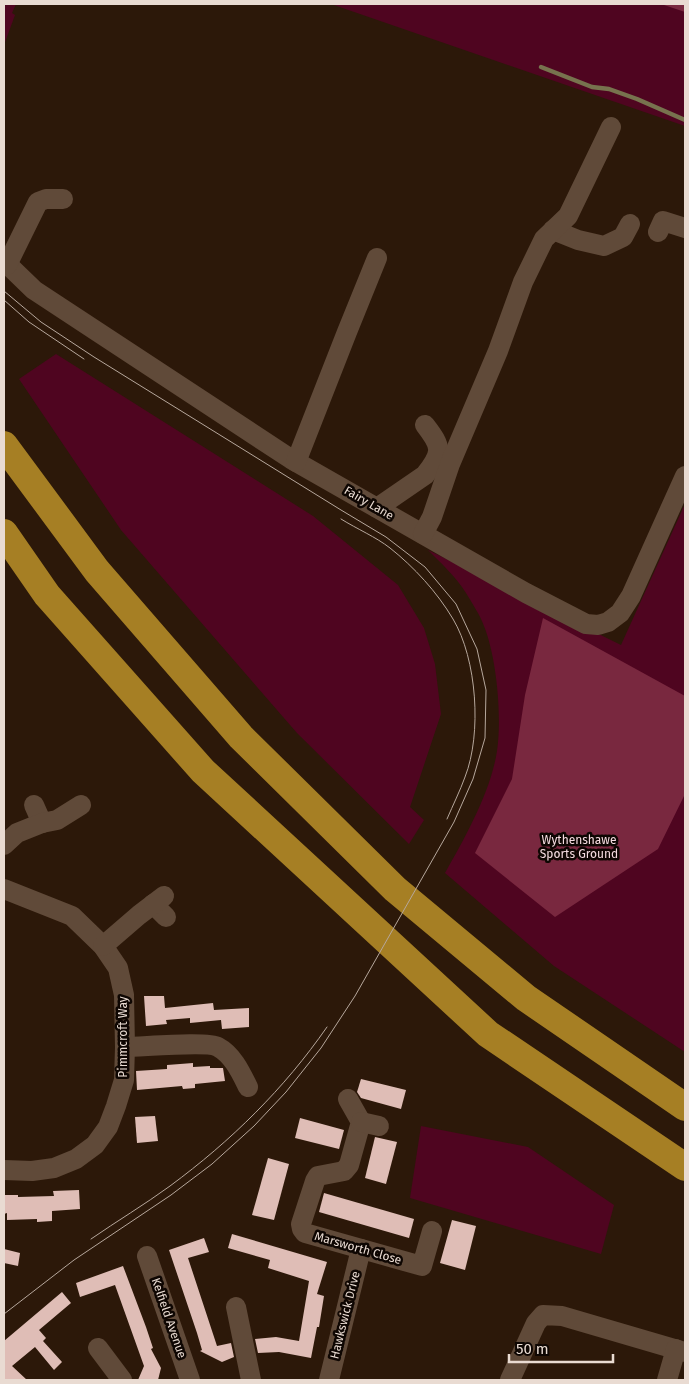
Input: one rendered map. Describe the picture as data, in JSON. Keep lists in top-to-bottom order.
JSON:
{
  "streets": {
    "street": [
      "Fairy Lane",
      "Pimmcroft Way",
      "Marsworth Close",
      "Hawkswick Drive",
      "Kelfield Avenue"
    ]
  },
  "crossings": [
    ["Marsworth Close", "Hawkswick Drive"]
  ],
  "parks": ["Wythenshawe Sports Ground"],
  "scale_bar": "50 m"
}
